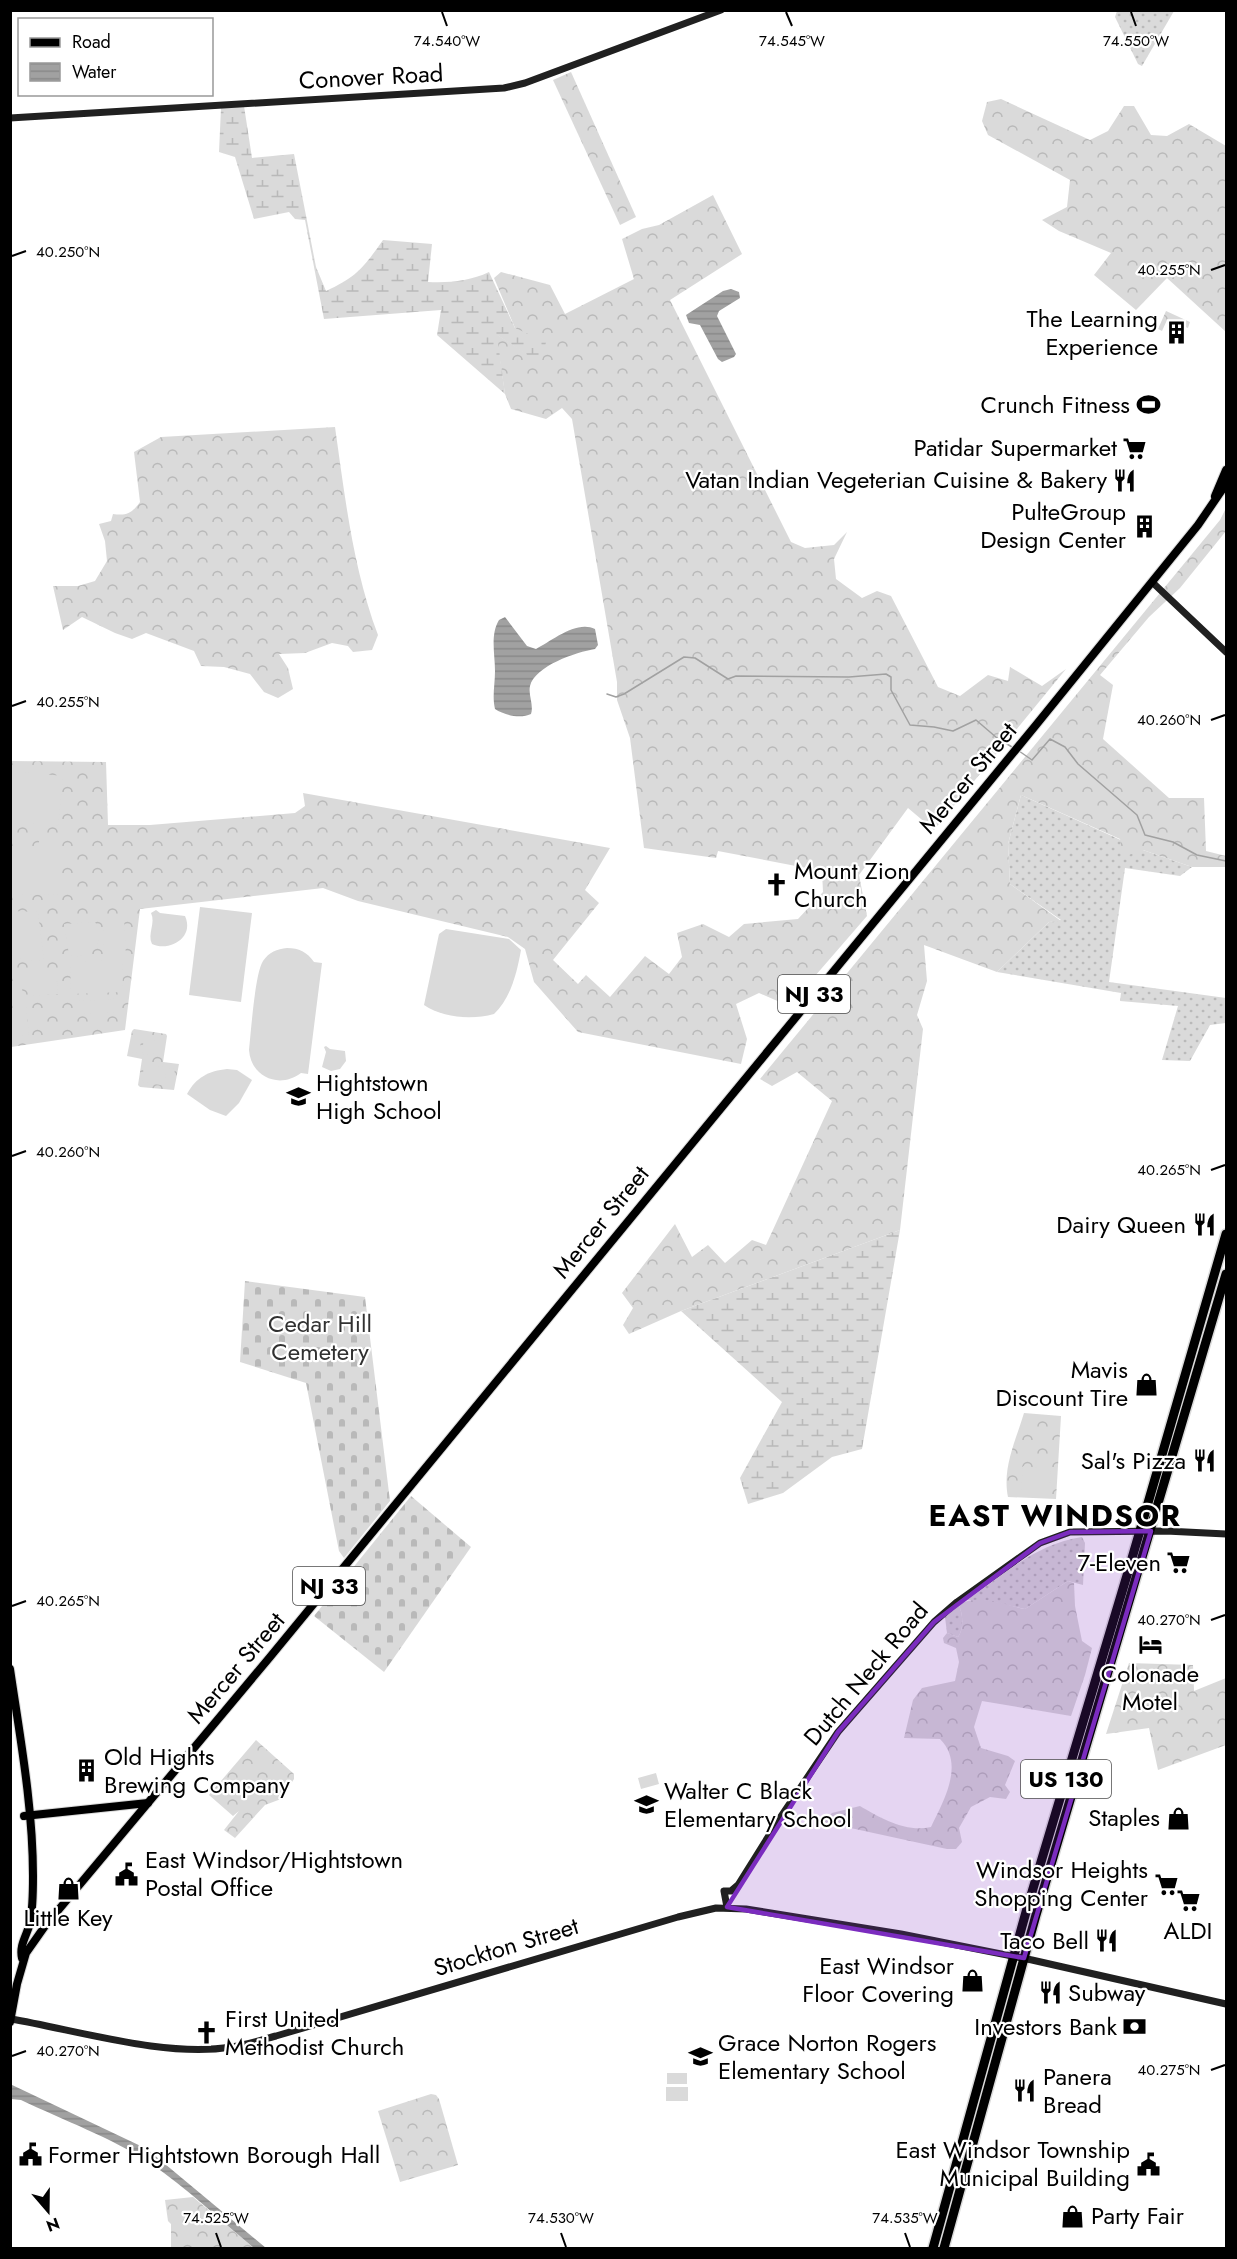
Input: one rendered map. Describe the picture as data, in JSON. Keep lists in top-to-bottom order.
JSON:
{
  "streets": {
    "highway": ["US 130"],
    "main road": ["Mercer Street", "NJ 33"],
    "street": ["Conover Road", "Dutch Neck Road", "Stockton Street"]
  },
  "crossings": [
    ["Mercer Street", "NJ 33"],
    ["NJ 33", "Stockton Street"],
    ["Dutch Neck Road", "US 130"],
    ["Dutch Neck Road", "Stockton Street"],
    ["US 130", "Stockton Street"]
  ],
  "districts": ["EAST WINDSOR"],
  "parks": ["Cedar Hill Cemetery"],
  "places": {
    "building": ["The Learning Experience", "PulteGroup Design Center", "Old Hights Brewing Company"],
    "sports": ["Crunch Fitness"],
    "supermarket": [
      "Patidar Supermarket",
      "7-Eleven",
      "Windsor Heights Shopping Center",
      "ALDI"
    ],
    "restaurant": [
      "Vatan Indian Vegeterian Cuisine & Bakery",
      "Dairy Queen",
      "Sal's Pizza",
      "Taco Bell",
      "Subway",
      "Panera Bread"
    ],
    "church": ["Mount Zion Church", "First United Methodist Church"],
    "school or university": ["Hightstown High School", "Walter C Black Elementary School", "Grace Norton Rogers Elementary School"],
    "shop": [
      "Mavis Discount Tire",
      "Staples",
      "Little Key",
      "East Windsor Floor Covering",
      "Party Fair"
    ],
    "hotel": ["Colonade Motel"],
    "public building": ["East Windsor/Hightstown Postal Office", "Former Hightstown Borough Hall", "East Windsor Township Municipal Building"],
    "bank": ["Investors Bank"]
  },
  "legend": ["Road", "Water"],
  "north": "bottom",
  "coordinates": [
    "74.545°W",
    "74.550°W",
    "74.540°W",
    "40.250°N",
    "40.255°N",
    "40.260°N",
    "40.265°N",
    "40.270°N",
    "40.275°N",
    "74.525°W",
    "74.530°W",
    "74.535°W"
  ]
}
